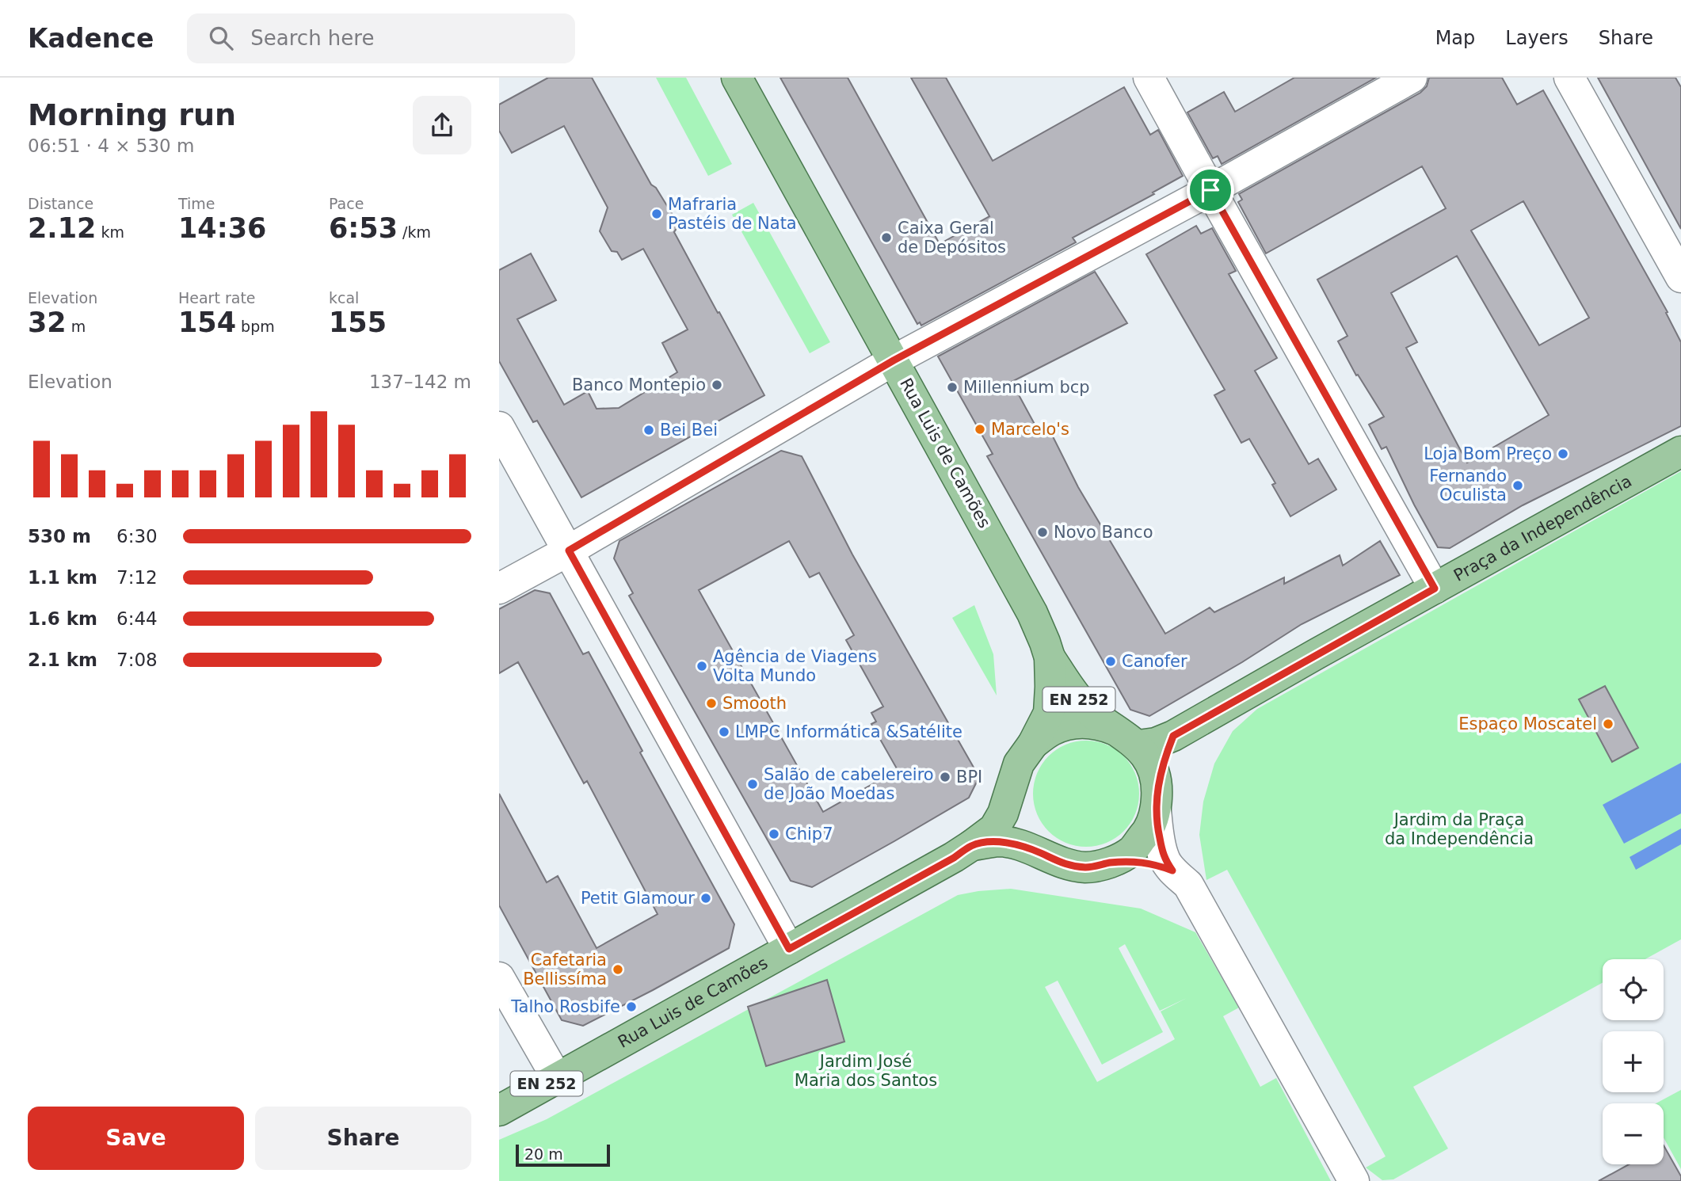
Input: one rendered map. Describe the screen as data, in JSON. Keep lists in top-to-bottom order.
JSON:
{
  "streets": {
    "main road": ["Rua Luis de Camões", "Praça da Independência", "EN 252"]
  },
  "crossings": [
    ["Rua Luis de Camões", "Praça da Independência"]
  ],
  "parks": ["Jardim da Praça da Independência", "Jardim José Maria dos Santos"],
  "places": [
    "Mafraria Pastéis de Nata",
    "Caixa Geral de Depósitos",
    "Banco Montepio",
    "Millennium bcp",
    "Marcelo's",
    "Bei Bei",
    "Loja Bom Preço",
    "Fernando Oculista",
    "Novo Banco",
    "Canofer",
    "Agência de Viagens Volta Mundo",
    "Smooth",
    "Espaço Moscatel",
    "LMPC Informática &Satélite",
    "BPI",
    "Salão de cabelereiro de João Moedas",
    "Chip7",
    "Petit Glamour",
    "Cafetaria Bellissíma",
    "Talho Rosbife"
  ],
  "scale_bar": "20 m",
  "page": {
    "header": "Kadence",
    "search": "Search here",
    "nav": ["Map", "Layers", "Share"],
    "heading": ["Morning run", "06:51 · 4 × 530 m"],
    "stats": [
      ["Distance", "2.12 km"],
      ["Time", "14:36"],
      ["Pace", "6:53 /km"],
      ["Elevation", "32 m"],
      ["Heart rate", "154 bpm"],
      ["kcal", "155"]
    ],
    "chart": ["Elevation", "137–142 m"],
    "list": [
      {
        "name": "530 m",
        "note": "6:30"
      },
      {
        "name": "1.1 km",
        "note": "7:12"
      },
      {
        "name": "1.6 km",
        "note": "6:44"
      },
      {
        "name": "2.1 km",
        "note": "7:08"
      }
    ],
    "map_buttons": ["+", "−"],
    "buttons": ["Save", "Share"],
    "scale": "20 m"
  }
}
